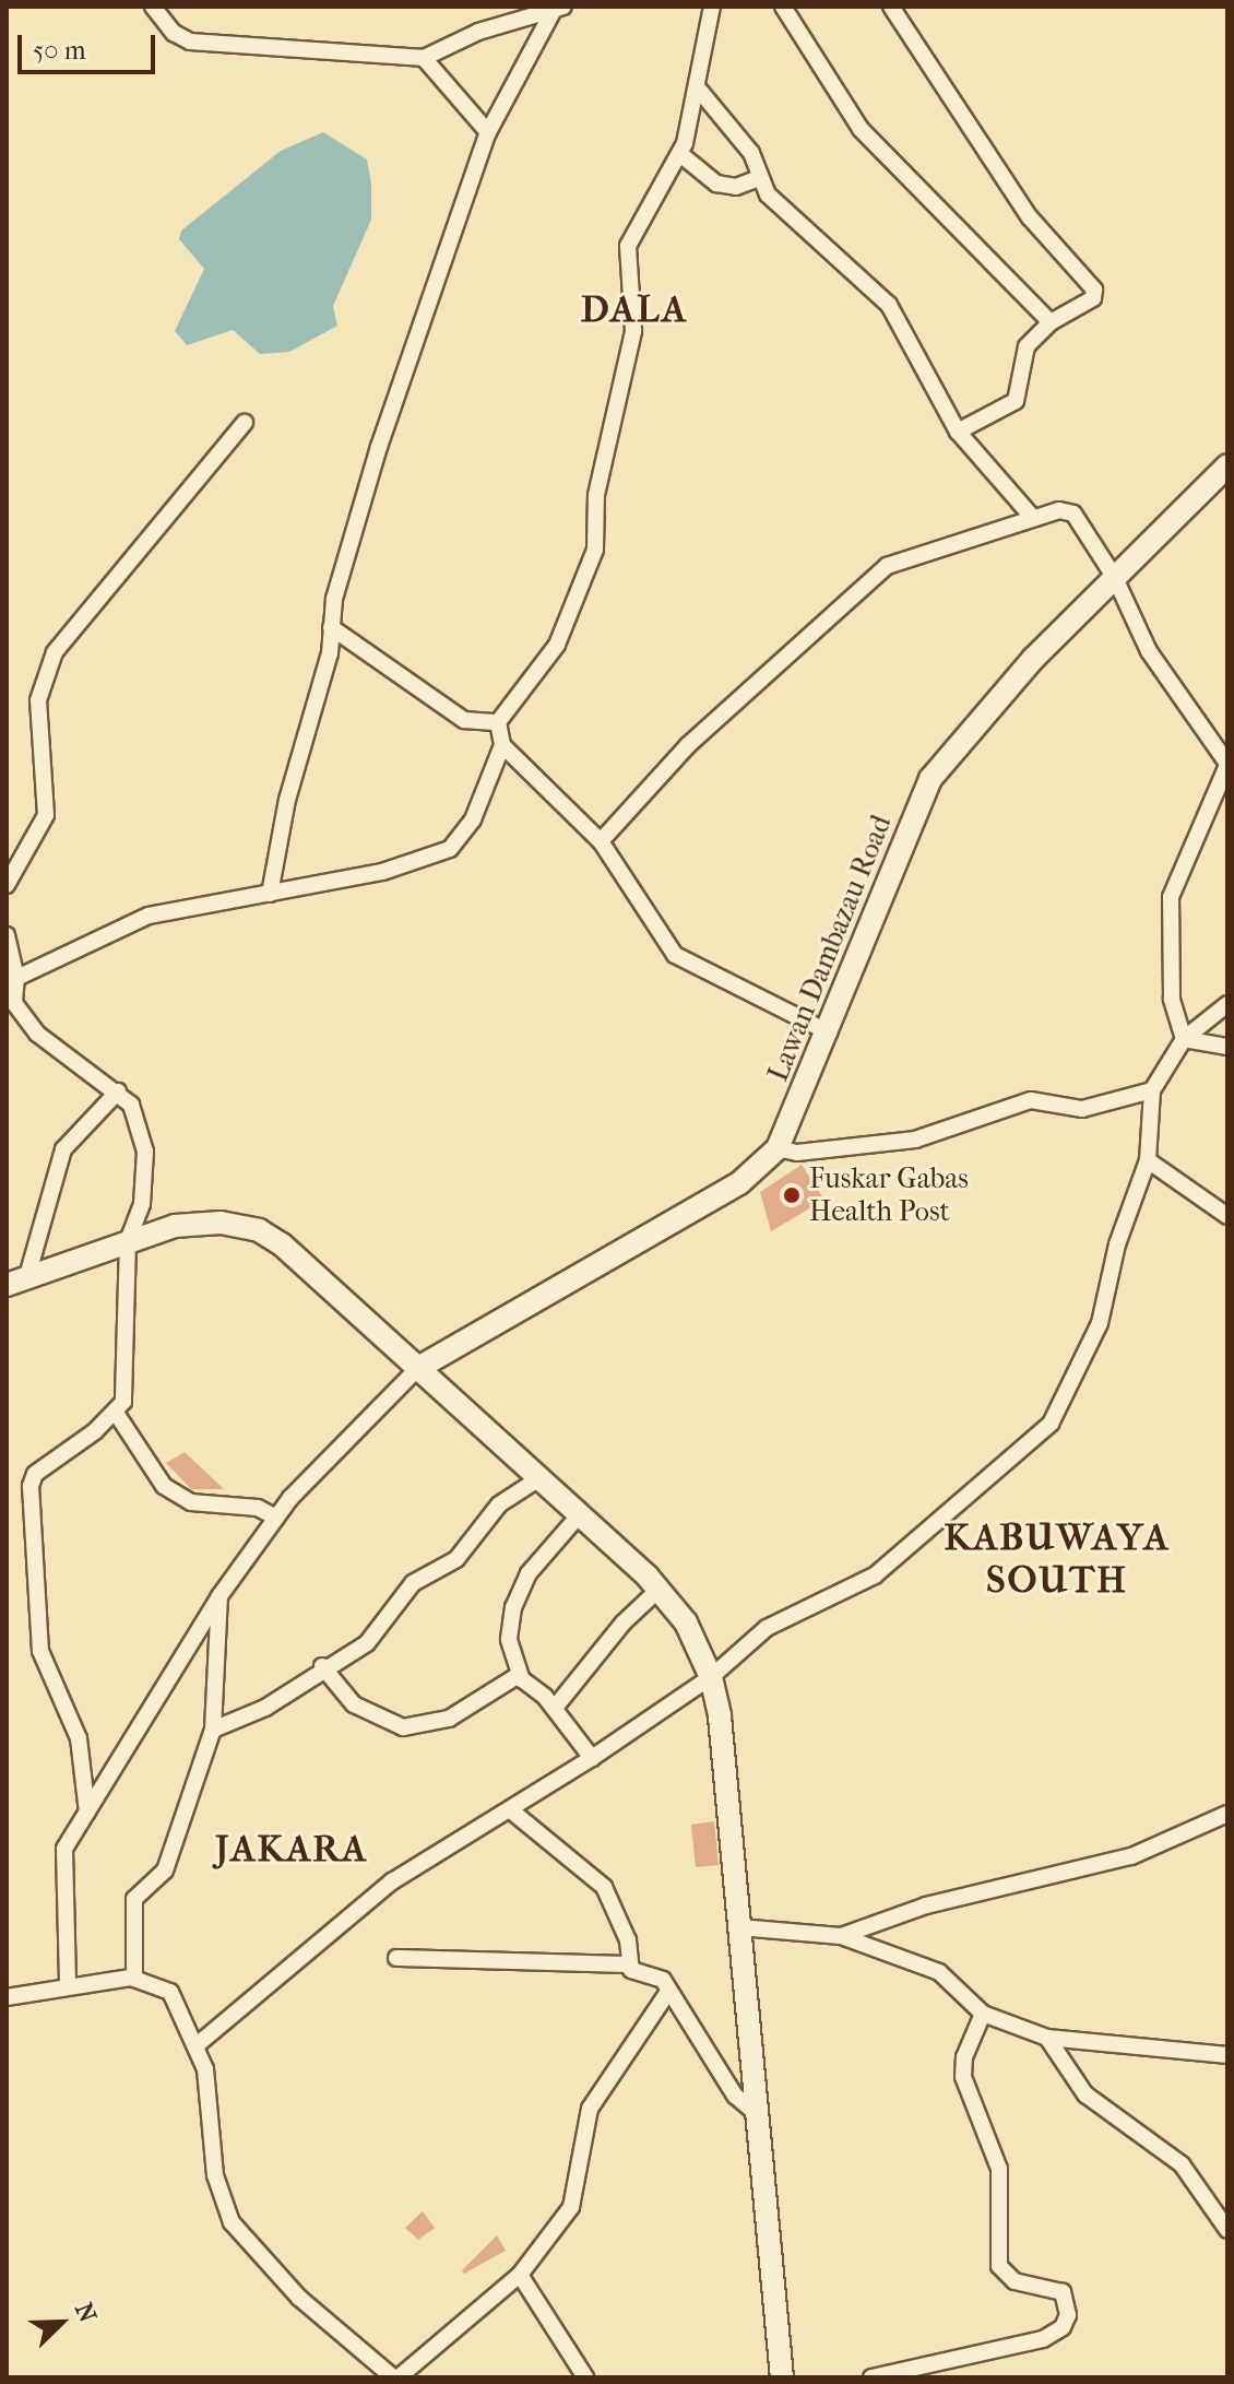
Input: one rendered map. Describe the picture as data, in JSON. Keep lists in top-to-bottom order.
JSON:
{
  "streets": {
    "main road": ["Lawan Dambazau Road"]
  },
  "districts": ["DALA", "KABUWAYA SOUTH", "JAKARA"],
  "places": ["Fuskar Gabas Health Post"],
  "scale_bar": "50 m",
  "north": "top right"
}
